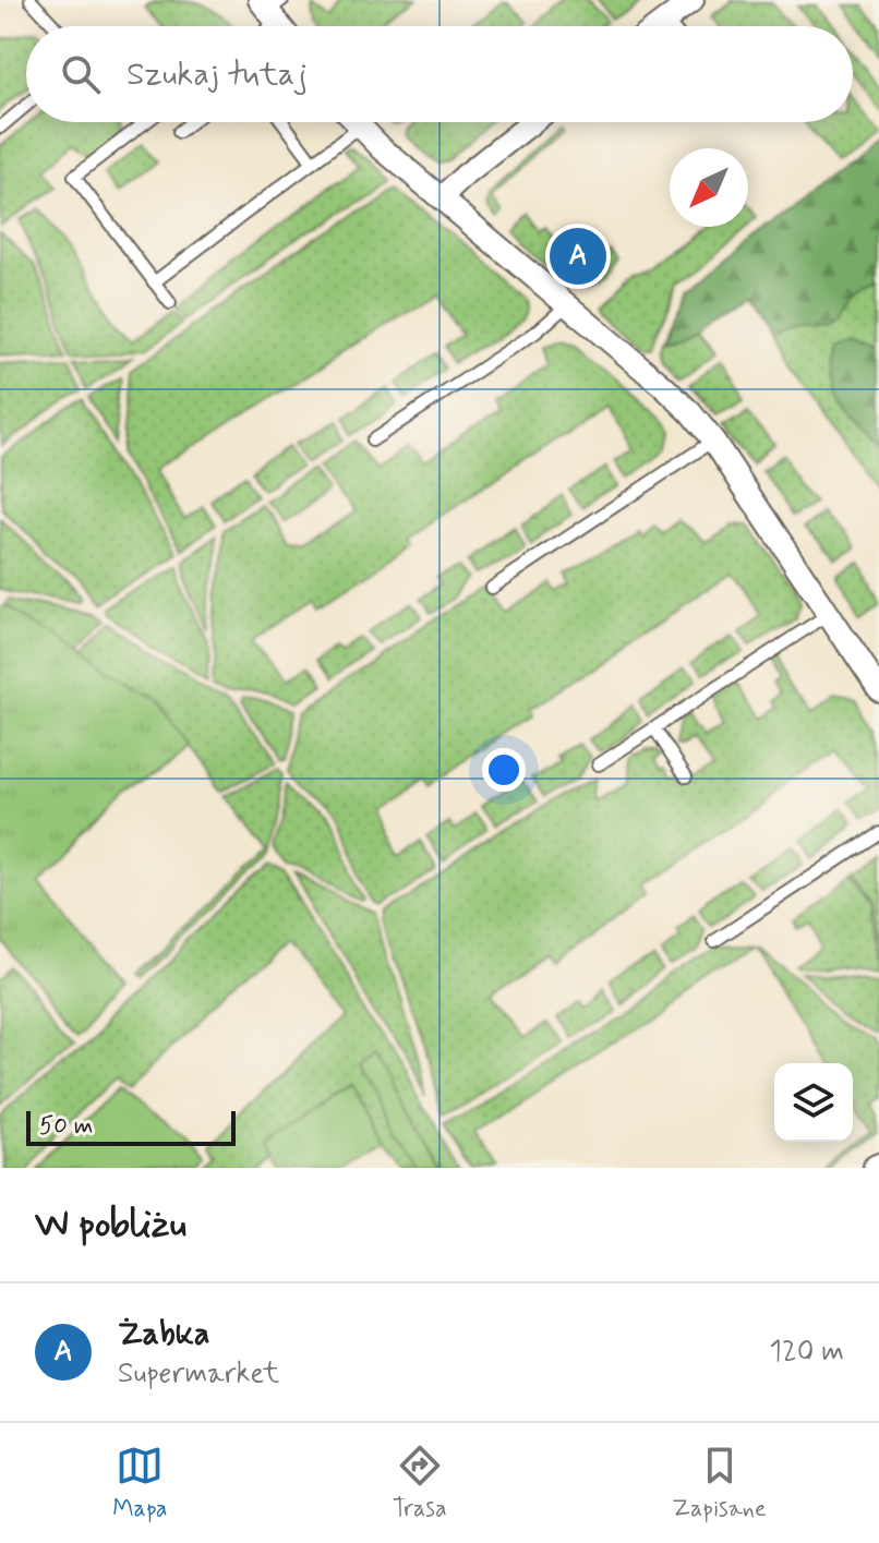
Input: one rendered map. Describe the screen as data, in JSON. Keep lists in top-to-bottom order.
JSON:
{
  "scale_bar": "50 m",
  "north": "bottom left",
  "page": {
    "search": "Szukaj tutaj",
    "pins": "A",
    "scale": "50 m",
    "heading": "W pobliżu",
    "list": [
      {
        "mark": "A",
        "name": "Żabka",
        "note": "Supermarket",
        "value": "120 m"
      }
    ],
    "nav": ["Mapa", "Trasa", "Zapisane"]
  }
}
